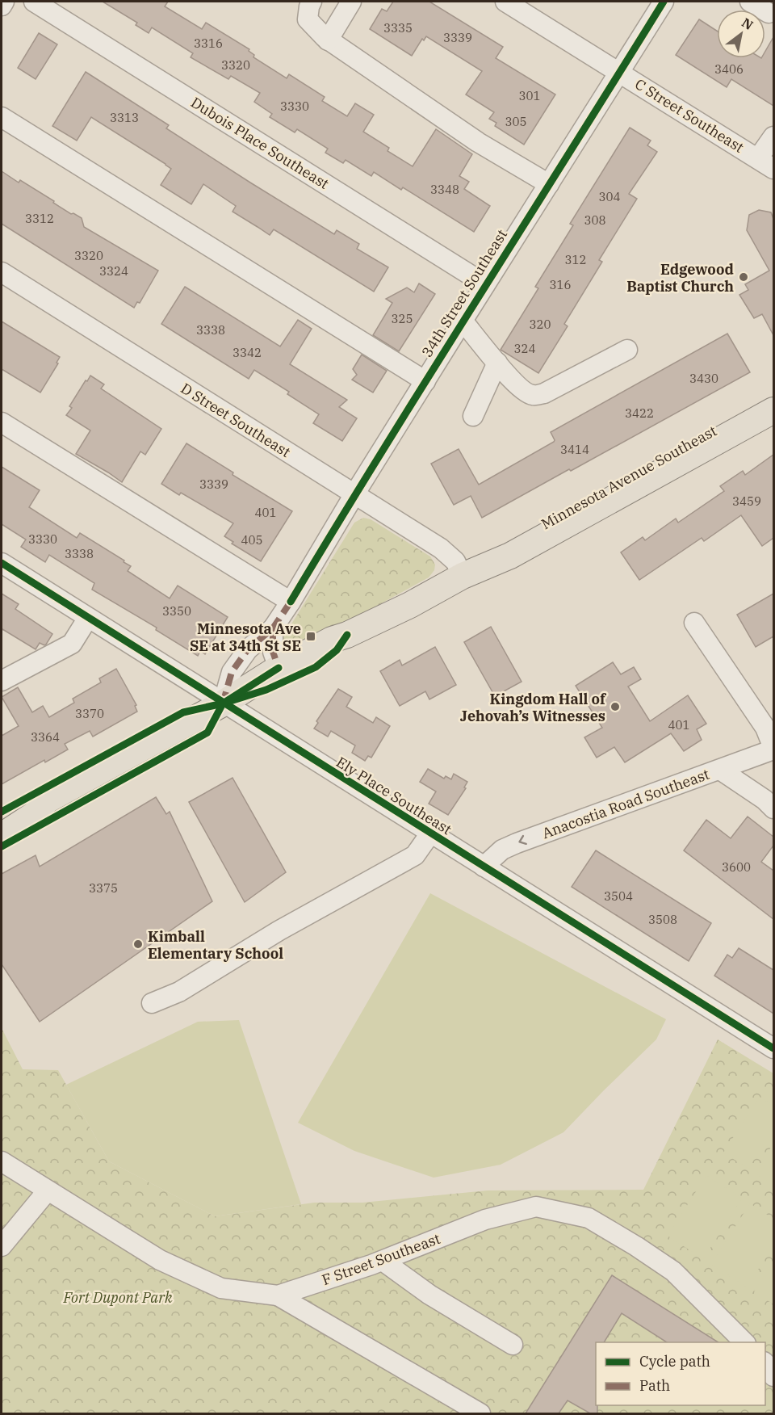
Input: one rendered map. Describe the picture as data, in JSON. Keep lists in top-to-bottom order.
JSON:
{
  "streets": {
    "main road": ["Minnesota Avenue Southeast"],
    "street": [
      "C Street Southeast",
      "Dubois Place Southeast",
      "34th Street Southeast",
      "D Street Southeast",
      "Ely Place Southeast",
      "Anacostia Road Southeast",
      "F Street Southeast"
    ]
  },
  "crossings": [
    ["C Street Southeast", "34th Street Southeast"],
    ["Dubois Place Southeast", "34th Street Southeast"],
    ["34th Street Southeast", "D Street Southeast"],
    ["34th Street Southeast", "Minnesota Avenue Southeast"],
    ["34th Street Southeast", "Ely Place Southeast"],
    ["D Street Southeast", "Minnesota Avenue Southeast"],
    ["Minnesota Avenue Southeast", "Ely Place Southeast"],
    ["Ely Place Southeast", "Anacostia Road Southeast"]
  ],
  "one_way": ["Anacostia Road Southeast"],
  "parks": ["Fort Dupont Park"],
  "places": {
    "other": ["Edgewood Baptist Church", "Kingdom Hall of Jehovah’s Witnesses", "Kimball Elementary School"],
    "transit": ["Minnesota Ave SE at 34th St SE"]
  },
  "house_numbers": [
    "3335",
    "3339",
    "3316",
    "3320",
    "3406",
    "301",
    "3330",
    "3313",
    "305",
    "3348",
    "304",
    "3312",
    "308",
    "3320",
    "312",
    "3324",
    "316",
    "325",
    "320",
    "3338",
    "324",
    "3342",
    "3430",
    "3422",
    "3414",
    "3339",
    "3459",
    "401",
    "3330",
    "405",
    "3338",
    "3350",
    "3370",
    "401",
    "3364",
    "3600",
    "3375",
    "3504",
    "3508"
  ],
  "legend": ["Cycle path", "Path"],
  "north": "top right"
}
